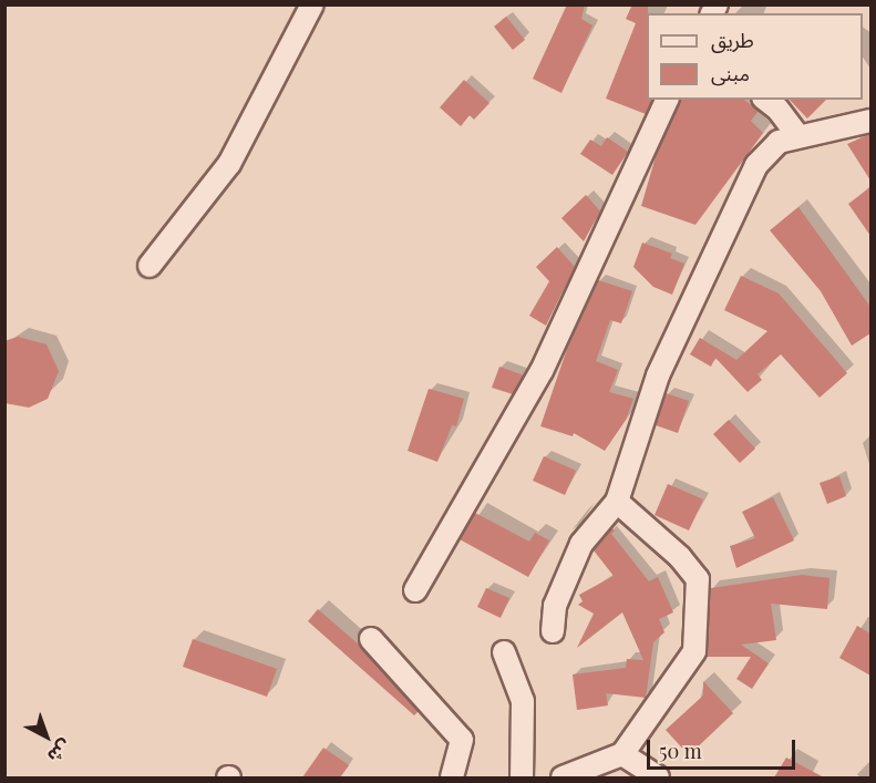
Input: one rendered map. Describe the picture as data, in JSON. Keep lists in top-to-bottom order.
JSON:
{
  "legend": ["طريق", "مبنى"],
  "scale_bar": "50 m",
  "north": "bottom right"
}
